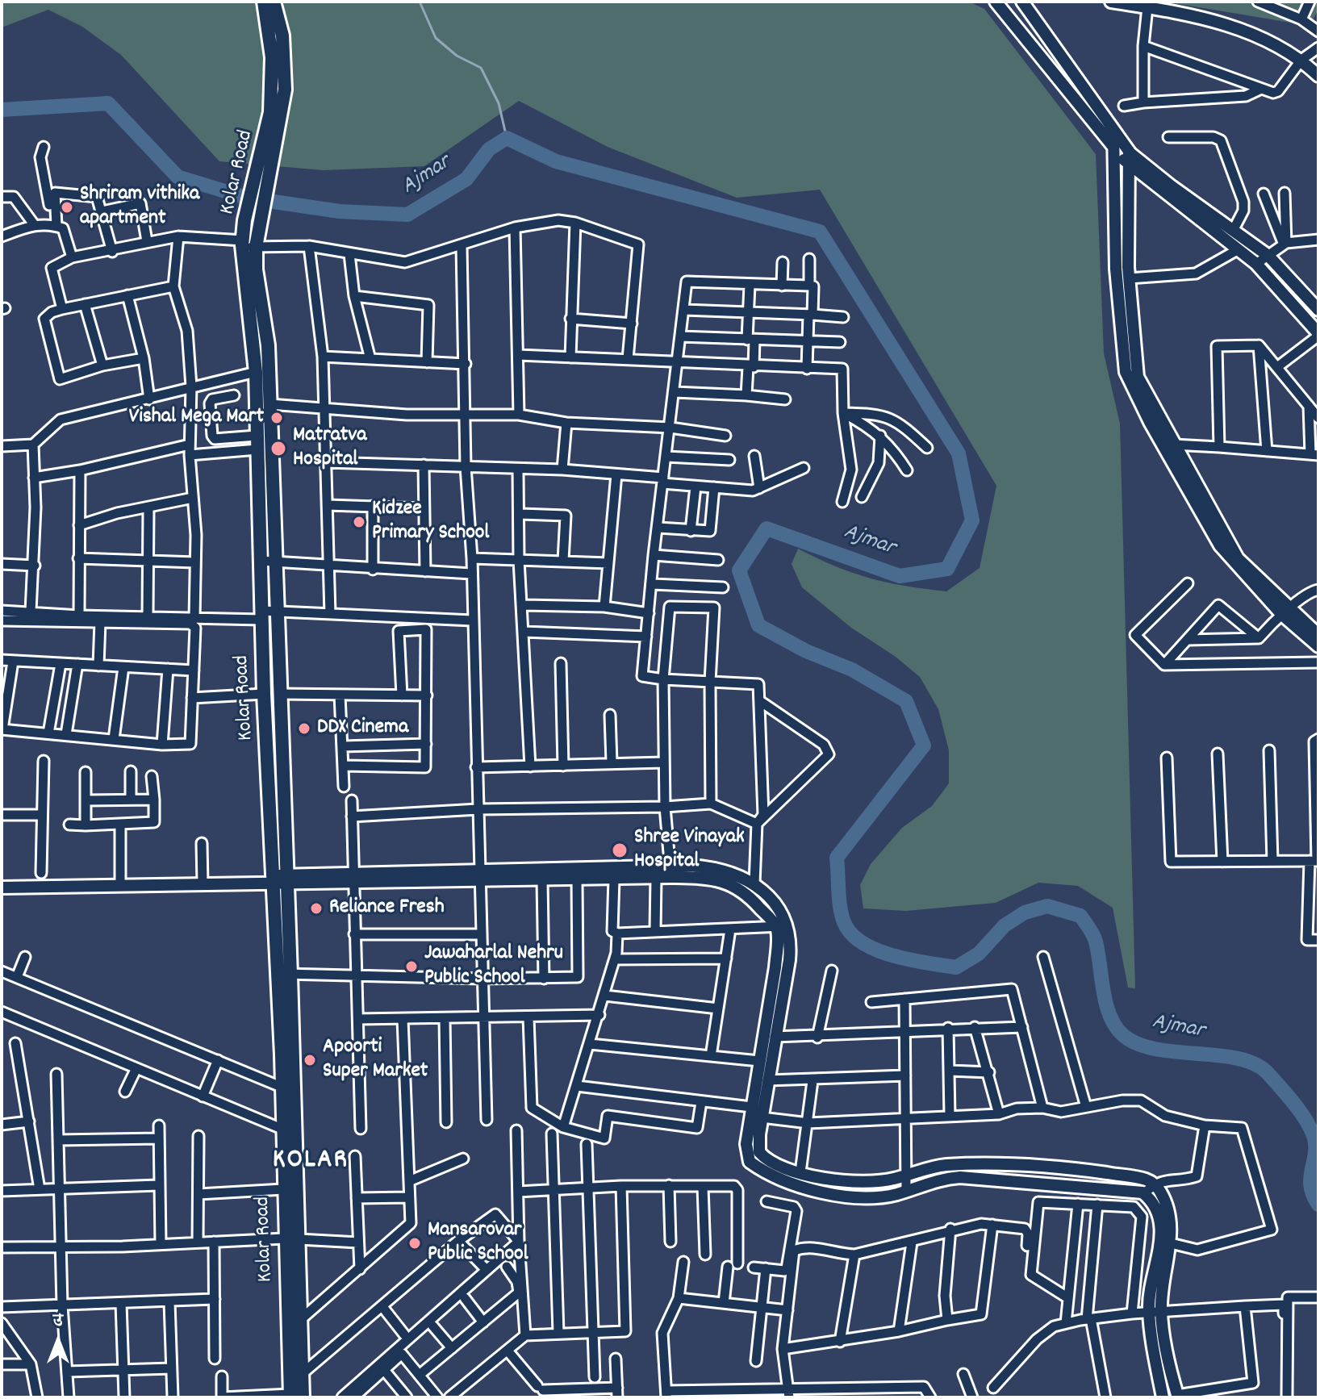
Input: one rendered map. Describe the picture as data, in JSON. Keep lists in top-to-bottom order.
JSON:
{
  "streets": {
    "main road": ["Kolar Road"]
  },
  "districts": ["KOLAR"],
  "water": ["Ajmar"],
  "places": [
    "Shriram vithika apartment",
    "Vishal Mega Mart",
    "Matratva Hospital",
    "Kidzee Primary School",
    "DDX Cinema",
    "Shree Vinayak Hospital",
    "Reliance Fresh",
    "Jawaharlal Nehru Public School",
    "Apoorti Super Market",
    "Mansarovar Public School"
  ],
  "north": "top"
}
